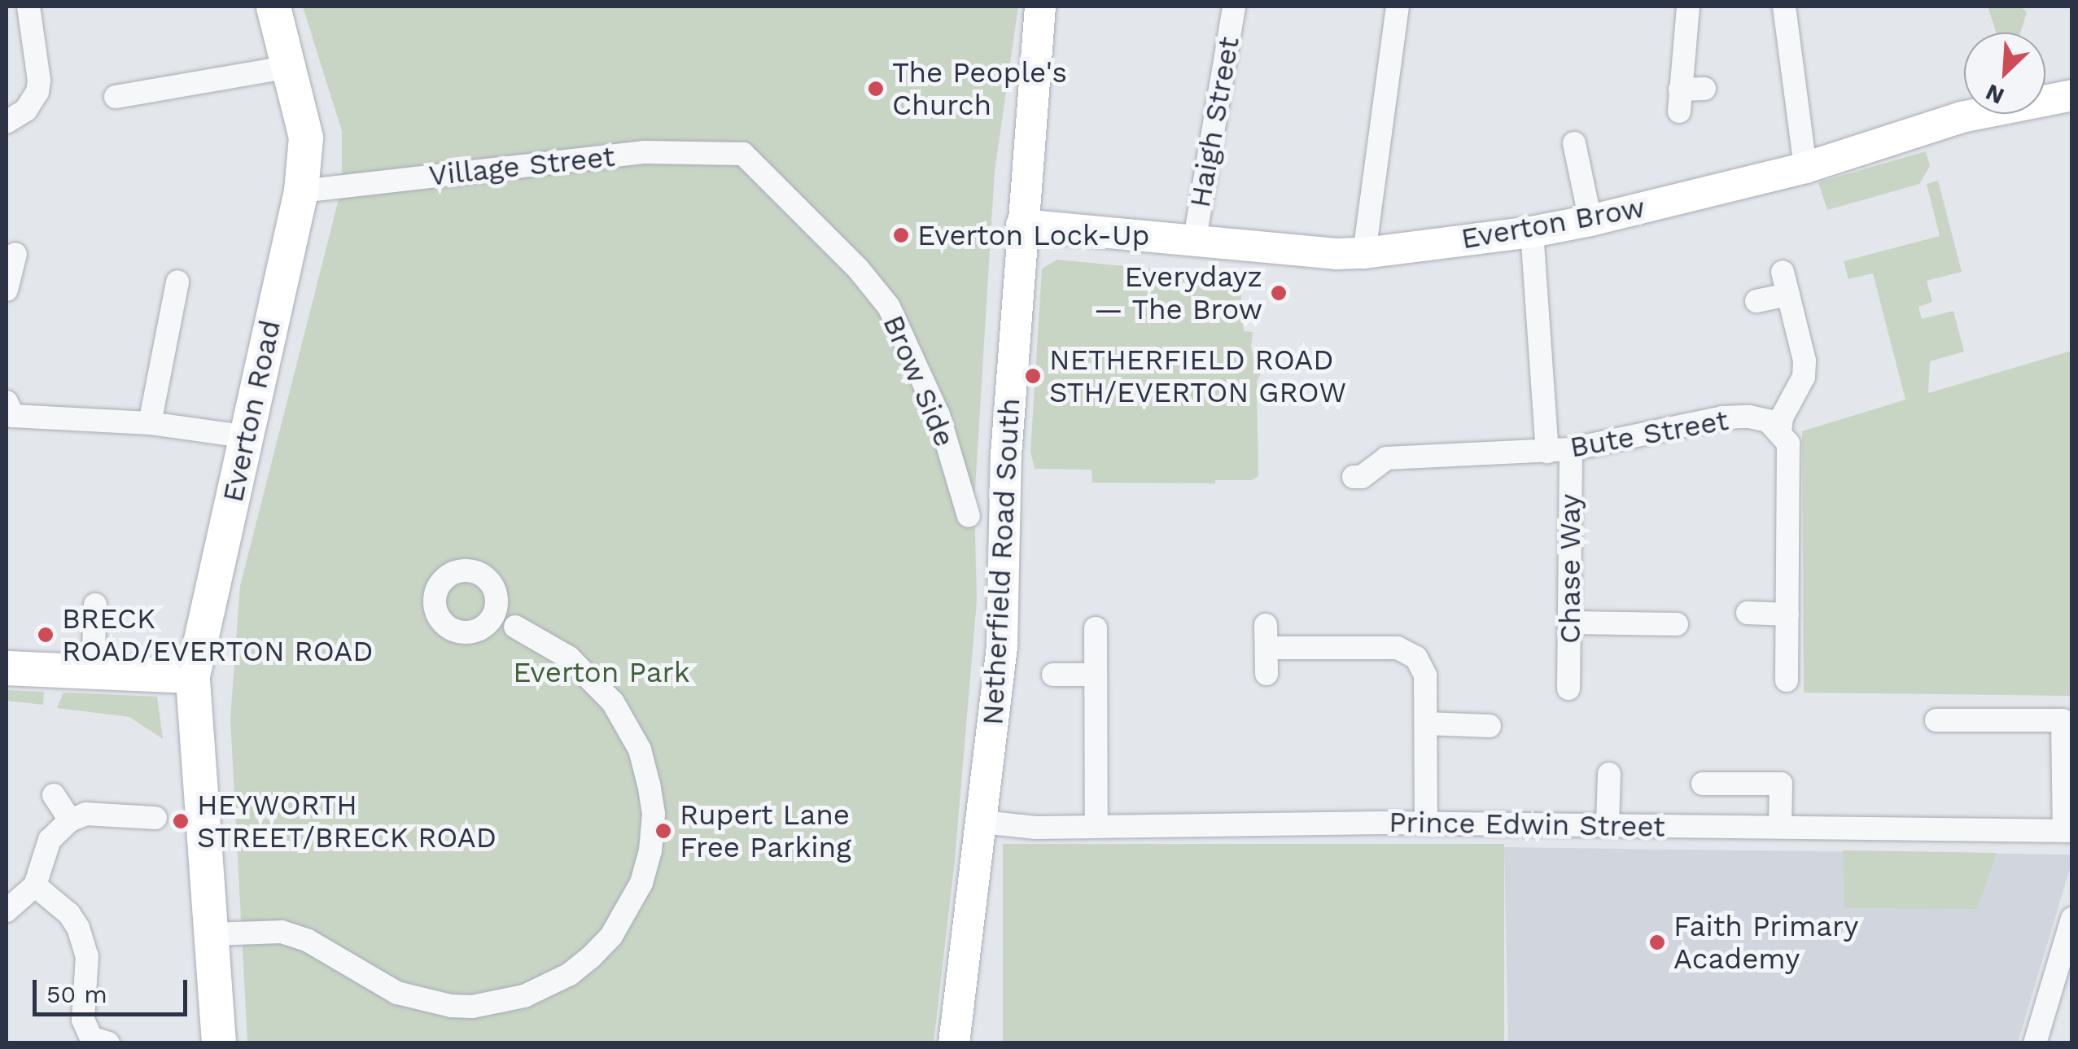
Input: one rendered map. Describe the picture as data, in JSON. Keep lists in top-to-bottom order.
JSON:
{
  "streets": {
    "main road": ["Everton Road"],
    "street": [
      "Haigh Street",
      "Village Street",
      "Everton Brow",
      "Brow Side",
      "Bute Street",
      "Netherfield Road South",
      "Chase Way",
      "Prince Edwin Street"
    ]
  },
  "crossings": [
    ["Haigh Street", "Everton Brow"],
    ["Village Street", "Brow Side"],
    ["Village Street", "Everton Road"],
    ["Everton Brow", "Netherfield Road South"],
    ["Bute Street", "Chase Way"],
    ["Netherfield Road South", "Prince Edwin Street"]
  ],
  "parks": ["Everton Park"],
  "places": [
    "The People's Church",
    "Everton Lock-Up",
    "Everydayz — The Brow",
    "NETHERFIELD ROAD STH/EVERTON GROW",
    "BRECK ROAD/EVERTON ROAD",
    "HEYWORTH STREET/BRECK ROAD",
    "Rupert Lane Free Parking",
    "Faith Primary Academy"
  ],
  "scale_bar": "50 m",
  "north": "bottom left"
}
